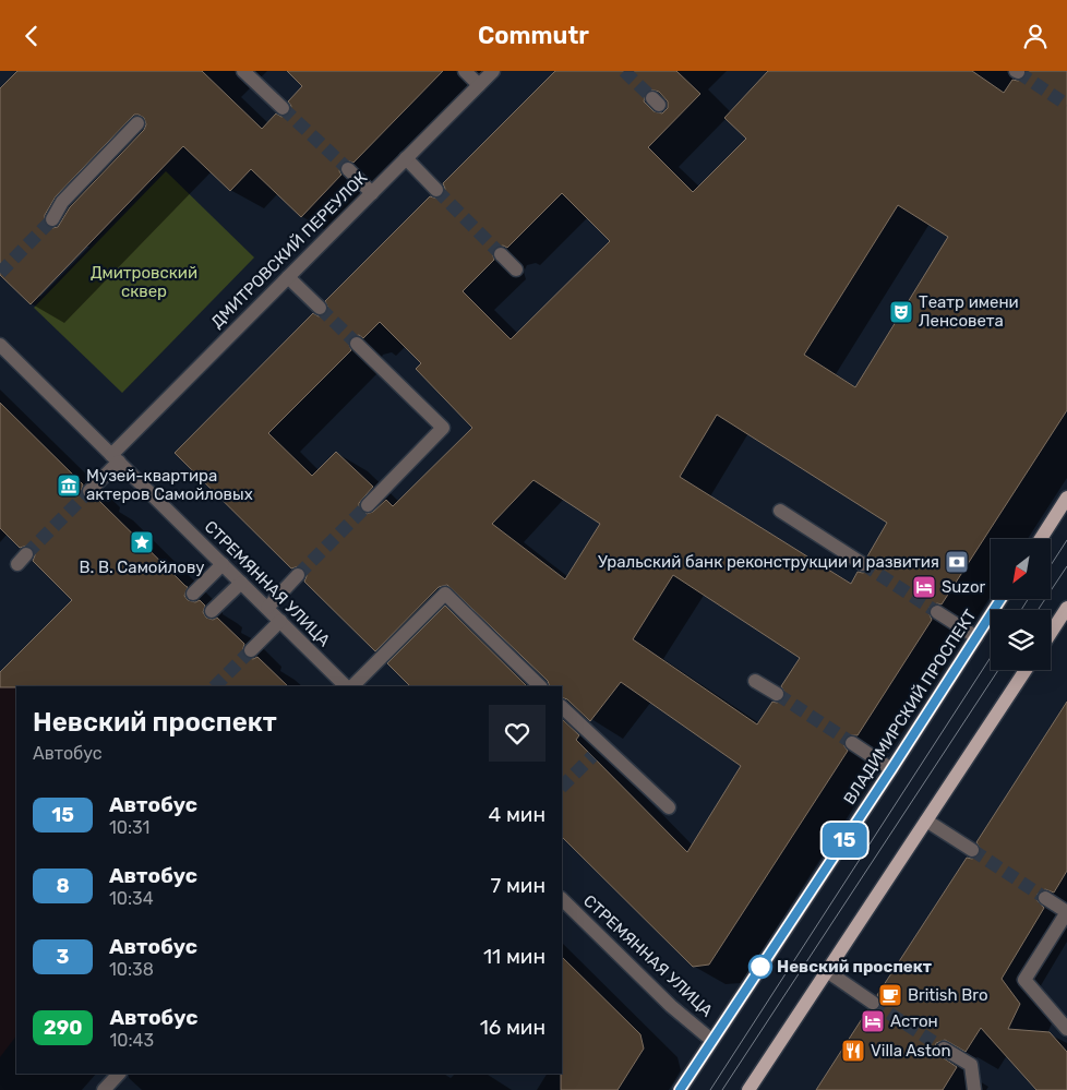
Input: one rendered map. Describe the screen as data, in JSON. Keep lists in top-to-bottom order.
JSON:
{
  "streets": {
    "main road": ["ВЛАДИМИРСКИЙ ПРОСПЕКТ"],
    "street": ["ДМИТРОВСКИЙ ПЕРЕУЛОК", "СТРЕМЯННАЯ УЛИЦА"]
  },
  "crossings": [
    ["ДМИТРОВСКИЙ ПЕРЕУЛОК", "СТРЕМЯННАЯ УЛИЦА"],
    ["СТРЕМЯННАЯ УЛИЦА", "ВЛАДИМИРСКИЙ ПРОСПЕКТ"]
  ],
  "parks": ["Дмитровский сквер"],
  "places": {
    "theatre": ["Театр имени Ленсовета"],
    "museum": ["Музей-квартира актеров Самойловых"],
    "place": ["В. В. Самойлову"],
    "bank": ["Уральский банк реконструкции и развития"],
    "hotel": ["Suzor", "Астон"],
    "other": ["Невский проспект"],
    "cafe": ["British Bro"],
    "restaurant": ["Villa Aston"]
  },
  "lines": ["bus line 15"],
  "north": "bottom left",
  "page": {
    "header": "Commutr",
    "on_map": "15",
    "heading": ["Невский проспект", "Автобус"],
    "list": [
      {
        "mark": "15",
        "name": "Автобус",
        "note": "10:31",
        "value": "4 мин"
      },
      {
        "mark": "8",
        "name": "Автобус",
        "note": "10:34",
        "value": "7 мин"
      },
      {
        "mark": "3",
        "name": "Автобус",
        "note": "10:38",
        "value": "11 мин"
      },
      {
        "mark": "290",
        "name": "Автобус",
        "note": "10:43",
        "value": "16 мин"
      }
    ]
  }
}
